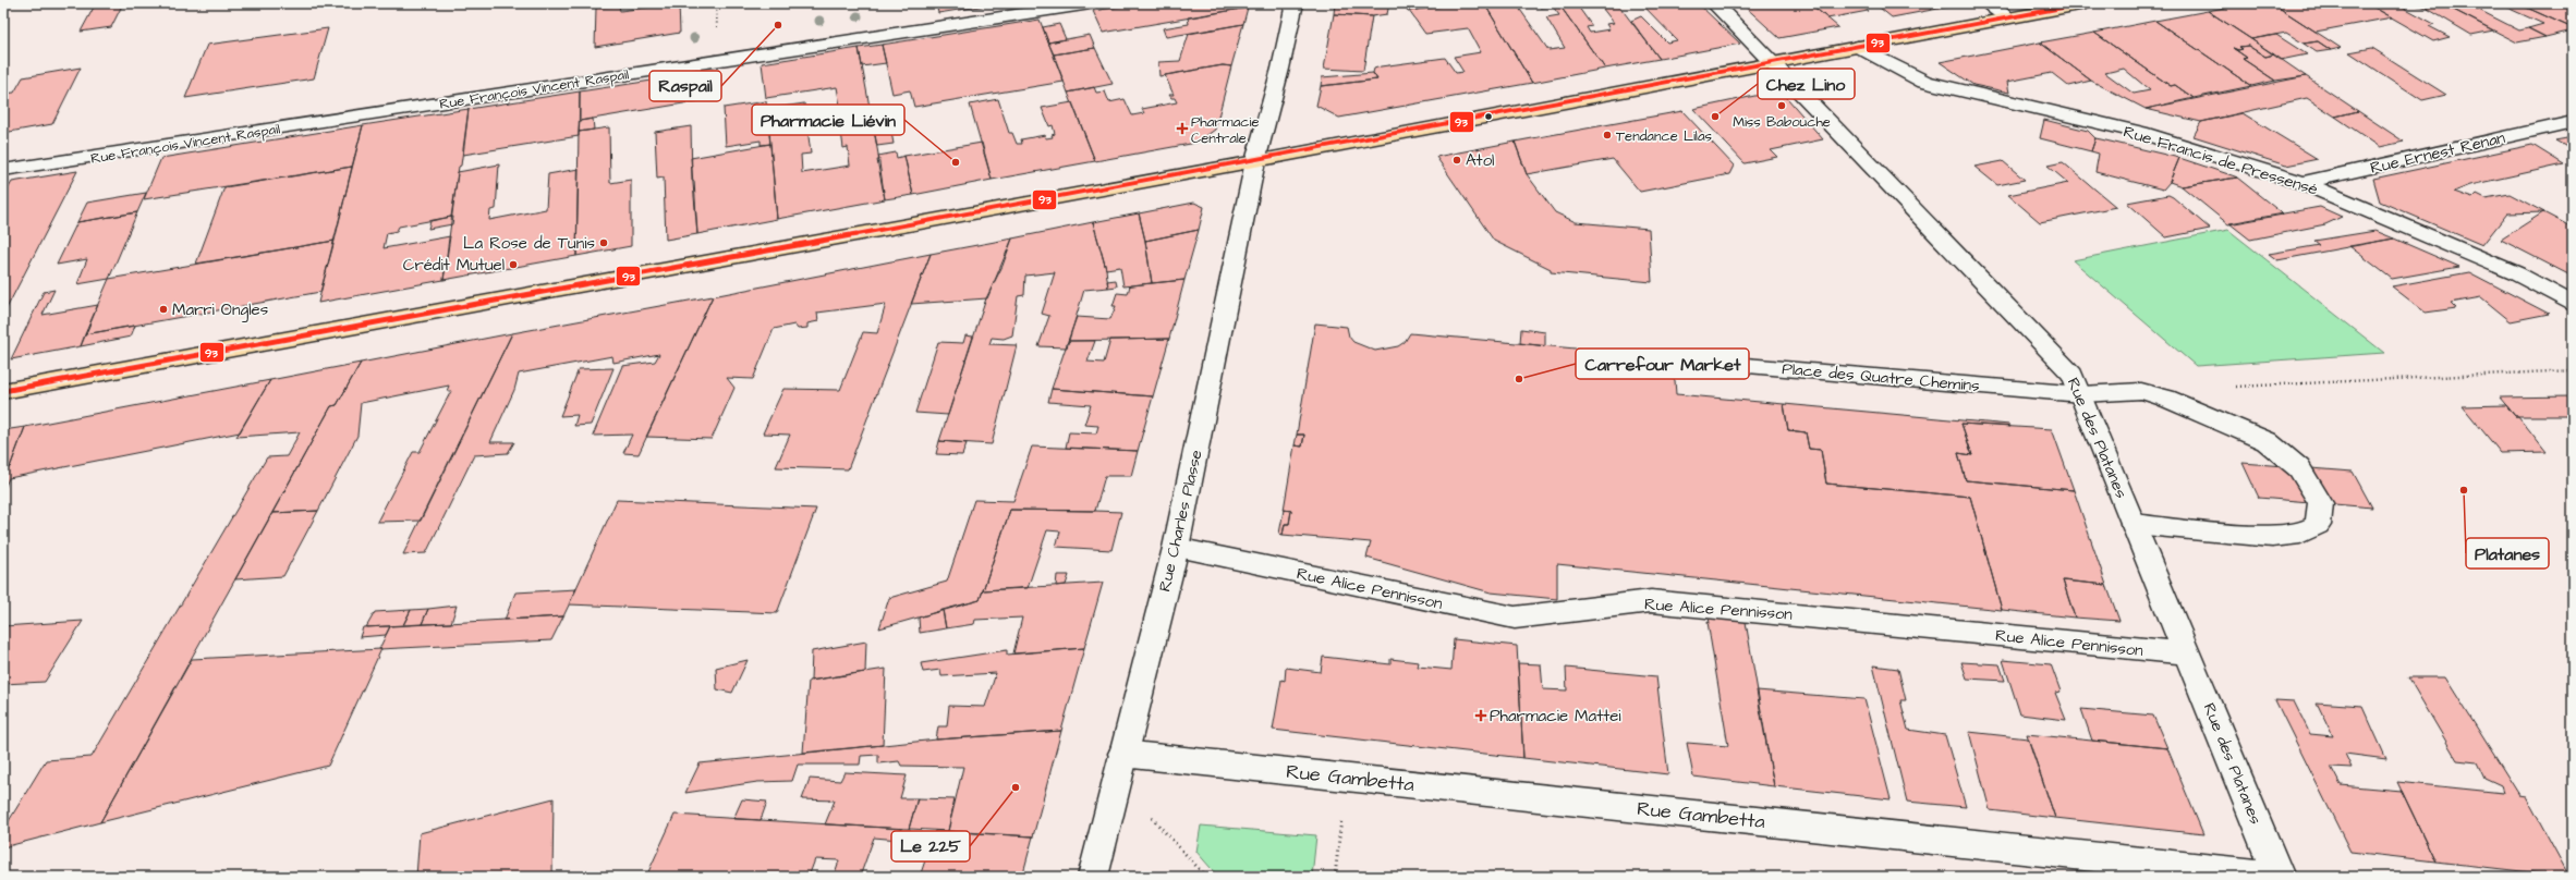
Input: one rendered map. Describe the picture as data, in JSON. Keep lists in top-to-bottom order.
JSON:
{
  "streets": {
    "street": [
      "Rue François Vincent Raspail",
      "Rue Ernest Renan",
      "Rue Francis de Pressensé",
      "Place des Quatre Chemins",
      "Rue des Platanes",
      "Rue Charles Plasse",
      "Rue Alice Pennisson",
      "Rue Gambetta"
    ]
  },
  "crossings": [
    ["Rue Ernest Renan", "Rue Francis de Pressensé"],
    ["Place des Quatre Chemins", "Rue des Platanes"],
    ["Rue des Platanes", "Rue Alice Pennisson"],
    ["Rue des Platanes", "Rue Gambetta"],
    ["Rue Charles Plasse", "Rue Alice Pennisson"],
    ["Rue Charles Plasse", "Rue Gambetta"]
  ],
  "places": {
    "other": [
      "Raspail",
      "Miss Babouche",
      "Chez Lino",
      "Tendance Lilas",
      "Atol",
      "Pharmacie Liévin",
      "La Rose de Tunis",
      "Crédit Mutuel",
      "Marri Ongles",
      "Carrefour Market",
      "Platanes",
      "Le 225"
    ],
    "health": ["Pharmacie Centrale", "Pharmacie Mattei"]
  },
  "lines": ["transit line 93"]
}
